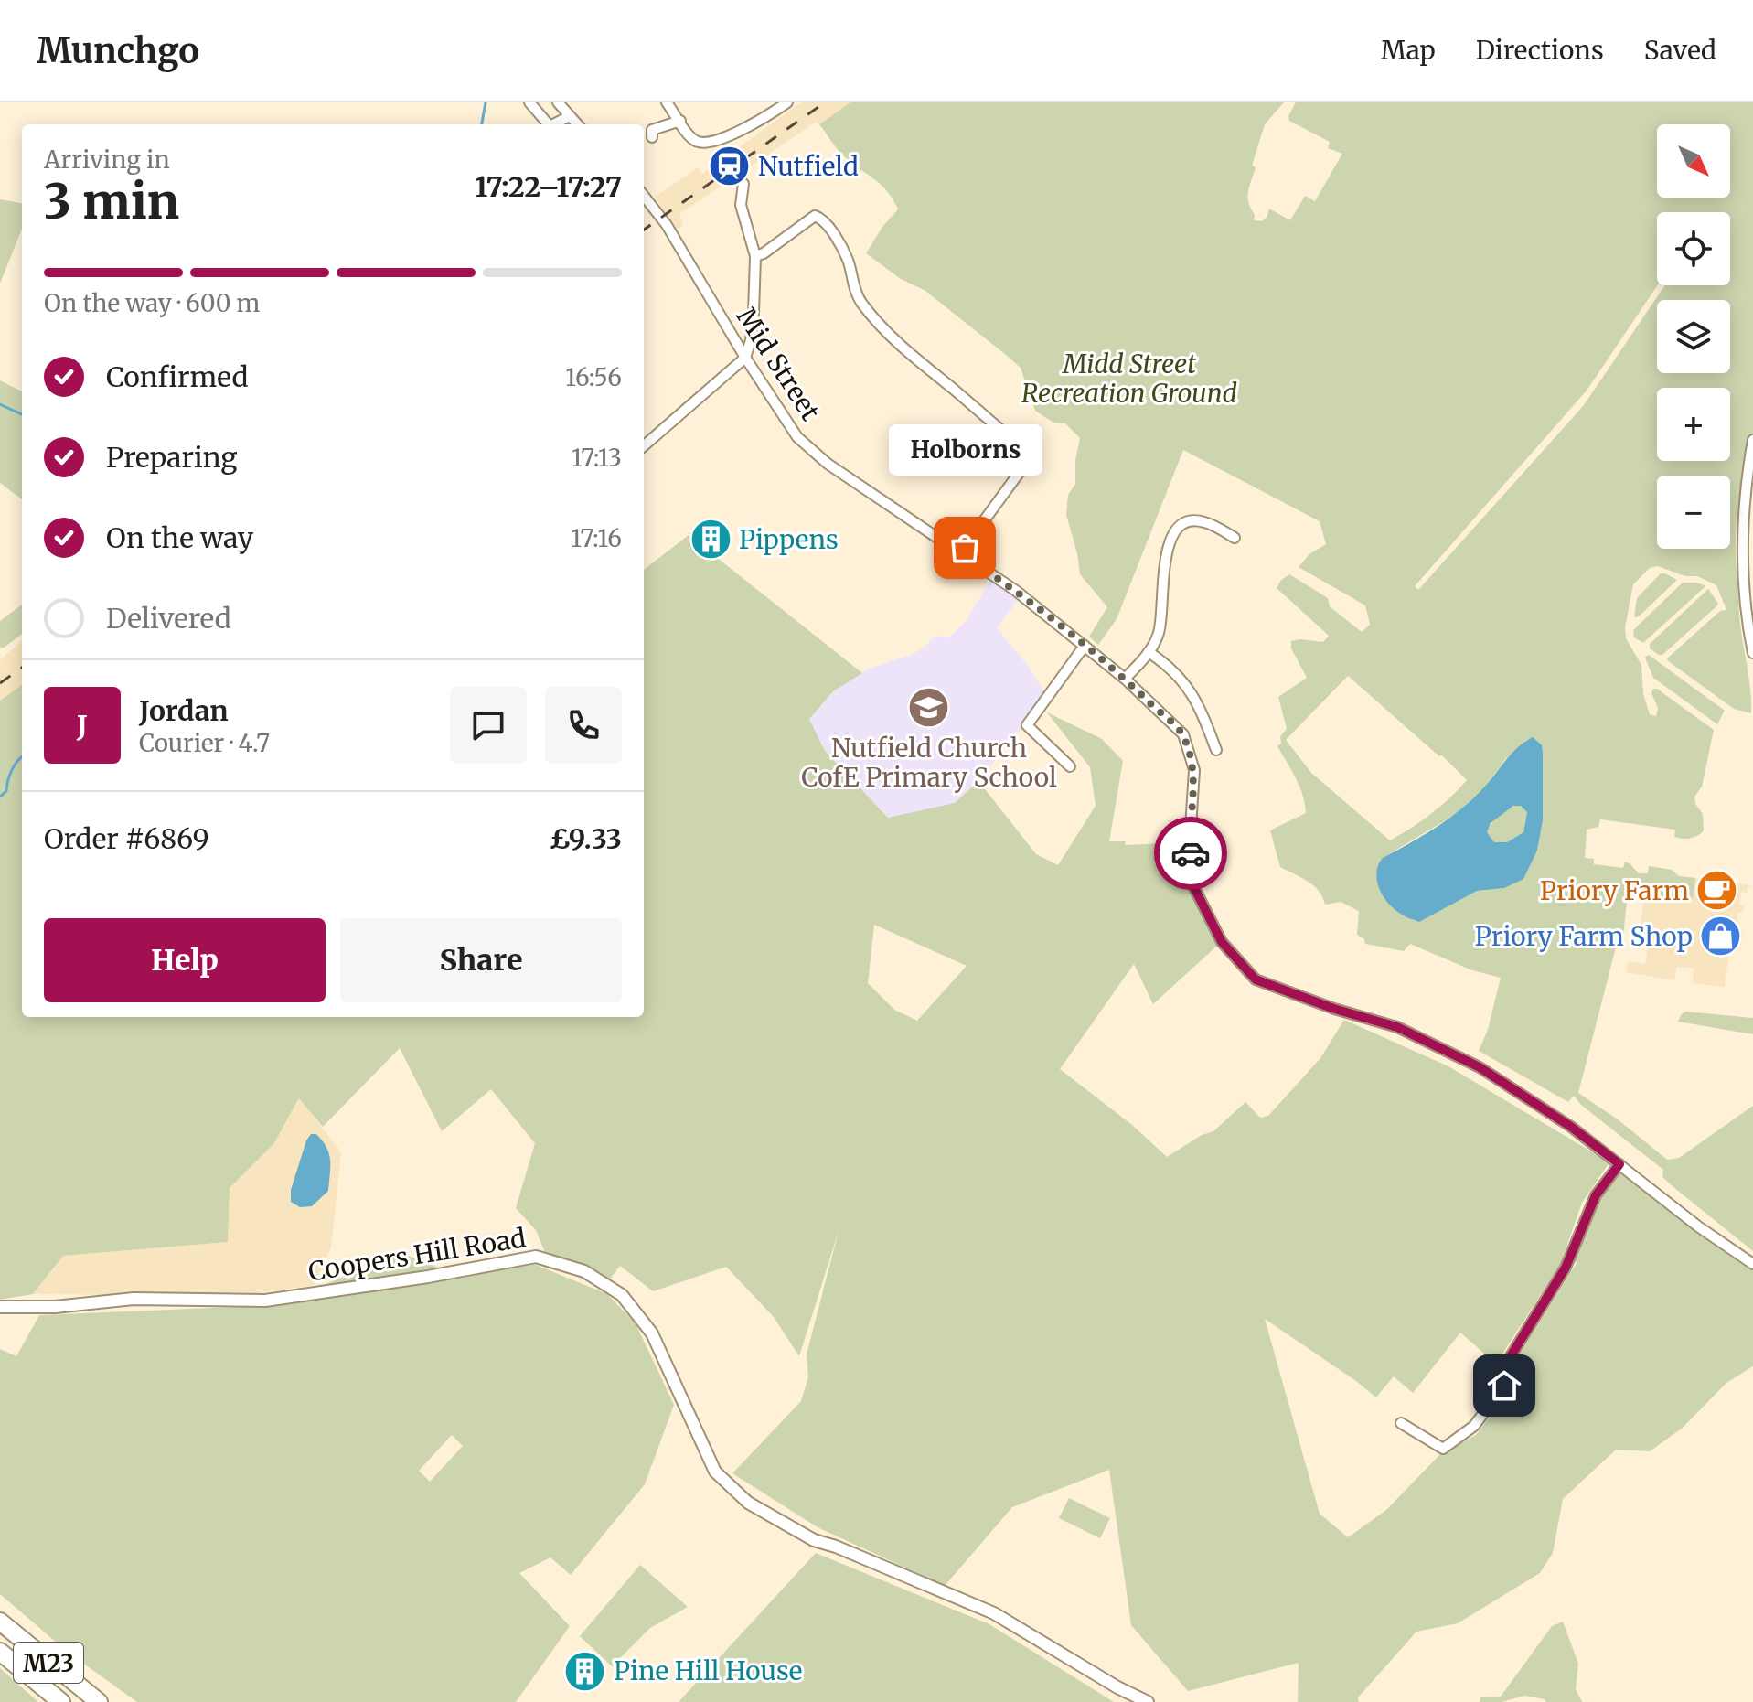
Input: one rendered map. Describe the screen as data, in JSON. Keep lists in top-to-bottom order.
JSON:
{
  "streets": {
    "highway": ["M23"],
    "street": ["Mid Street", "Coopers Hill Road"]
  },
  "parks": ["Midd Street Recreation Ground"],
  "places": {
    "station": ["Nutfield"],
    "building": ["Pippens", "Pine Hill House"],
    "other": ["Holborns"],
    "school or university": ["Nutfield Church CofE Primary School"],
    "cafe": ["Priory Farm"],
    "shop": ["Priory Farm Shop"]
  },
  "north": "bottom right",
  "page": {
    "header": "Munchgo",
    "nav": ["Map", "Directions", "Saved"],
    "map_buttons": ["+", "−"],
    "heading": ["3 min", "Arriving in", "17:22–17:27"],
    "panel": [
      "Jordan",
      "Courier · 4.7",
      "Order #6869",
      "£9.33"
    ],
    "bar": "On the way · 600 m",
    "list": [
      ["Confirmed", "16:56"],
      ["Preparing", "17:13"],
      ["On the way", "17:16"],
      "Delivered"
    ],
    "bubble": "Holborns",
    "round": "J",
    "buttons": ["Help", "Share"]
  }
}
